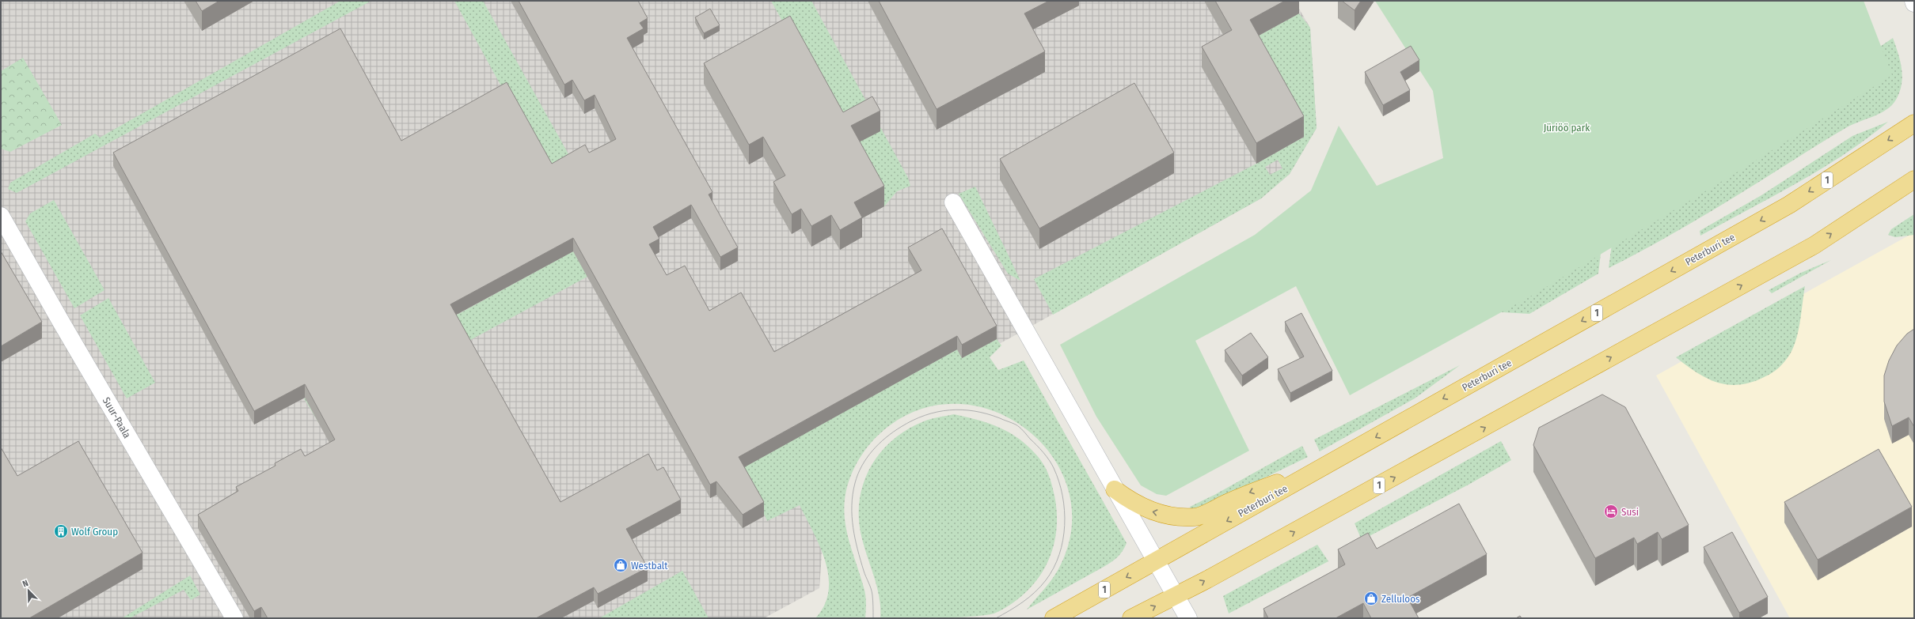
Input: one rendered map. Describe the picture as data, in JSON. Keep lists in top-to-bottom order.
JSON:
{
  "streets": {
    "highway": ["1", "Peterburi tee"],
    "street": ["Suur-Paala"]
  },
  "parks": ["Jüriöö park"],
  "places": {
    "hotel": ["Susi"],
    "building": ["Wolf Group"],
    "shop": ["Westbalt", "Zelluloos"]
  },
  "north": "top left"
}
